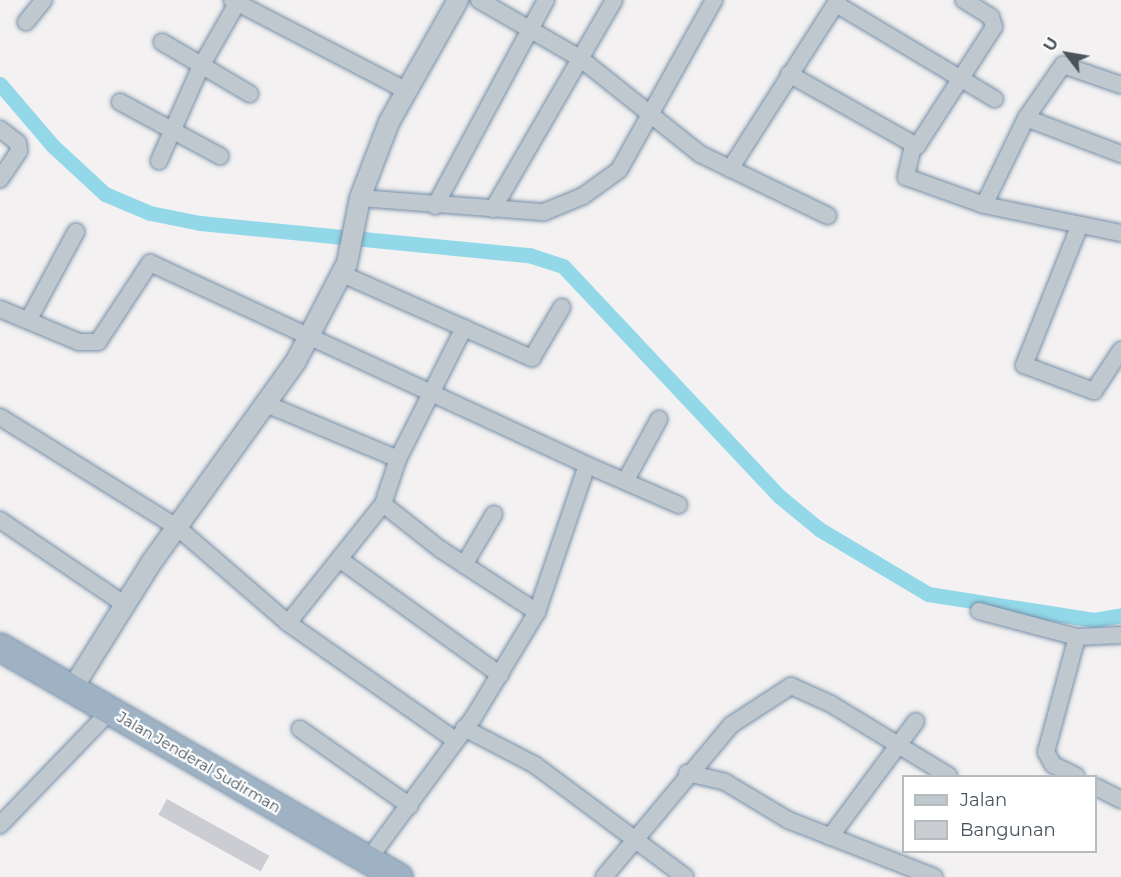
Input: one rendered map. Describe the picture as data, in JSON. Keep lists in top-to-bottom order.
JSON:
{
  "streets": {
    "highway": ["Jalan Jenderal Sudirman"]
  },
  "legend": ["Jalan", "Bangunan"],
  "north": "top left"
}
